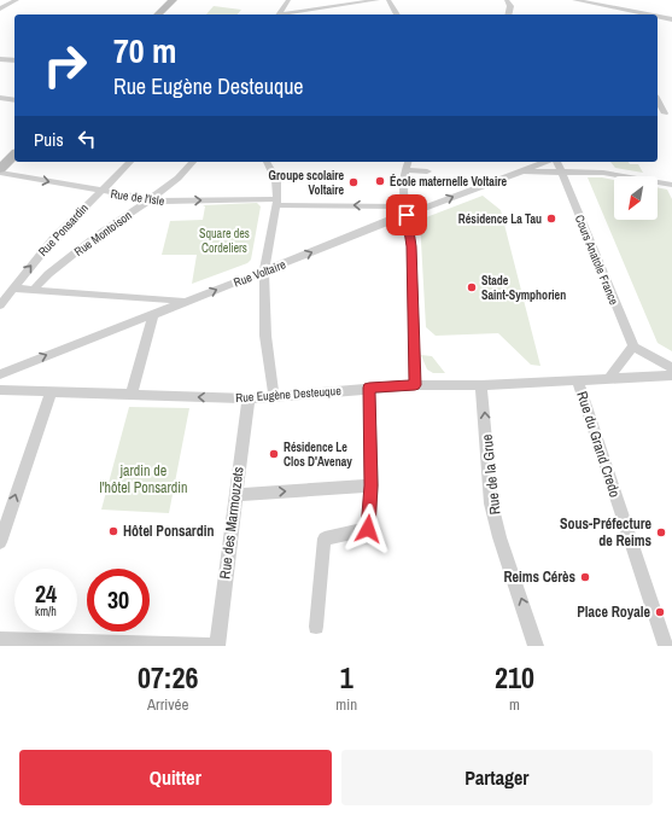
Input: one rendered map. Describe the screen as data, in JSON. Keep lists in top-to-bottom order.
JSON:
{
  "streets": {
    "street": [
      "Rue de l'Isle",
      "Rue Ponsardin",
      "Rue Montoison",
      "Cours Anatole France",
      "Rue Voltaire",
      "Rue Eugène Desteuque",
      "Rue du Grand Credo",
      "Rue de la Grue",
      "Rue des Marmouzets"
    ]
  },
  "crossings": [
    ["Rue de l'Isle", "Rue Ponsardin"],
    ["Rue de l'Isle", "Rue Montoison"],
    ["Rue de l'Isle", "Rue Voltaire"],
    ["Cours Anatole France", "Rue Voltaire"],
    ["Rue Eugène Desteuque", "Rue du Grand Credo"],
    ["Rue Eugène Desteuque", "Rue de la Grue"],
    ["Rue Eugène Desteuque", "Rue des Marmouzets"]
  ],
  "one_way": ["Rue Ponsardin", "Rue Voltaire", "Rue de la Grue"],
  "parks": ["Square des Cordeliers", "jardin de l'hôtel Ponsardin"],
  "places": [
    "École maternelle Voltaire",
    "Groupe scolaire Voltaire",
    "Résidence La Tau",
    "Stade Saint-Symphorien",
    "Résidence Le Clos D'Avenay",
    "Hôtel Ponsardin",
    "Sous-Préfecture de Reims",
    "Reims Cérès",
    "Place Royale"
  ],
  "north": "bottom left",
  "page": {
    "turn": ["70 m", "Rue Eugène Desteuque"],
    "then": "Puis",
    "speed": "24 km/h",
    "limit": "30",
    "eta": [
      "07:26",
      "Arrivée",
      "1",
      "min",
      "210",
      "m"
    ],
    "buttons": ["Quitter", "Partager"]
  }
}
